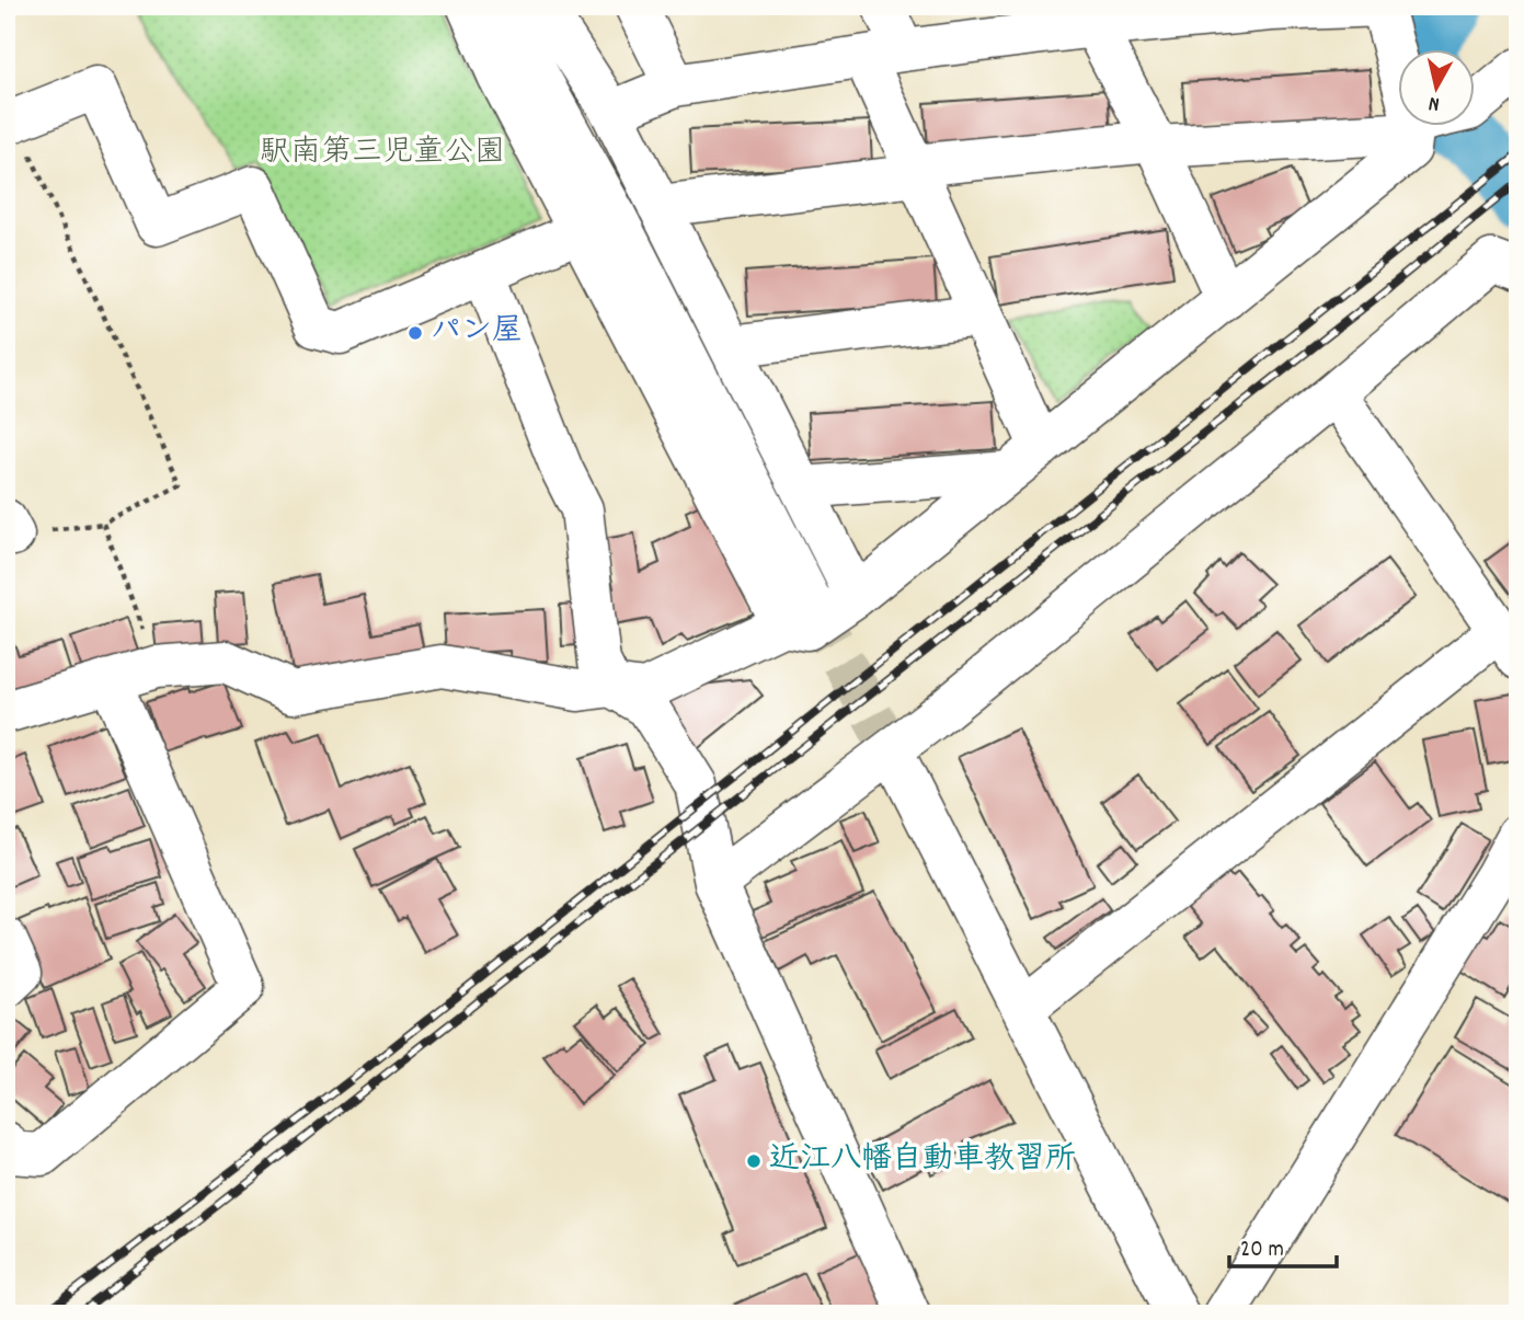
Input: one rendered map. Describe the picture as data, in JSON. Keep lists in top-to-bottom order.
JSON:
{
  "parks": ["駅南第三児童公園"],
  "places": ["パン屋", "近江八幡自動車教習所"],
  "scale_bar": "20 m",
  "north": "bottom"
}
